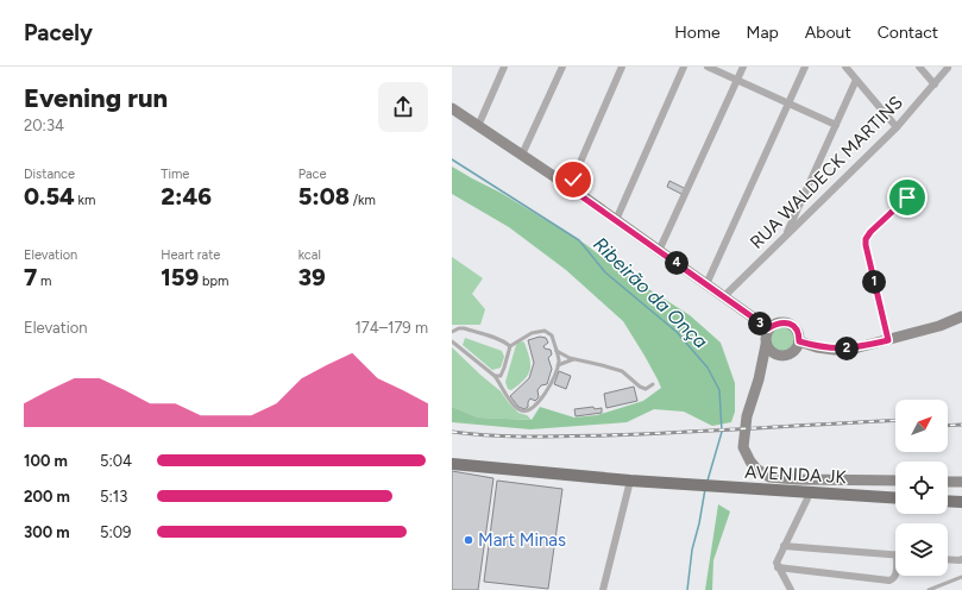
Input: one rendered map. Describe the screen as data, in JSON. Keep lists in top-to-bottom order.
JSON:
{
  "streets": {
    "main road": ["AVENIDA JK"],
    "street": ["RUA WALDECK MARTINS"]
  },
  "water": ["Ribeirão da Onça"],
  "places": ["Mart Minas"],
  "north": "top right",
  "page": {
    "header": "Pacely",
    "nav": [
      "Home",
      "Map",
      "About",
      "Contact"
    ],
    "heading": ["Evening run", "20:34"],
    "stats": [
      ["Distance", "0.54 km"],
      ["Time", "2:46"],
      ["Pace", "5:08 /km"],
      ["Elevation", "7 m"],
      ["Heart rate", "159 bpm"],
      ["kcal", "39"]
    ],
    "pins": [
      "4",
      "1",
      "3",
      "2"
    ],
    "chart": ["Elevation", "174–179 m"],
    "list": [
      {
        "name": "100 m",
        "note": "5:04"
      },
      {
        "name": "200 m",
        "note": "5:13"
      },
      {
        "name": "300 m",
        "note": "5:09"
      }
    ]
  }
}
